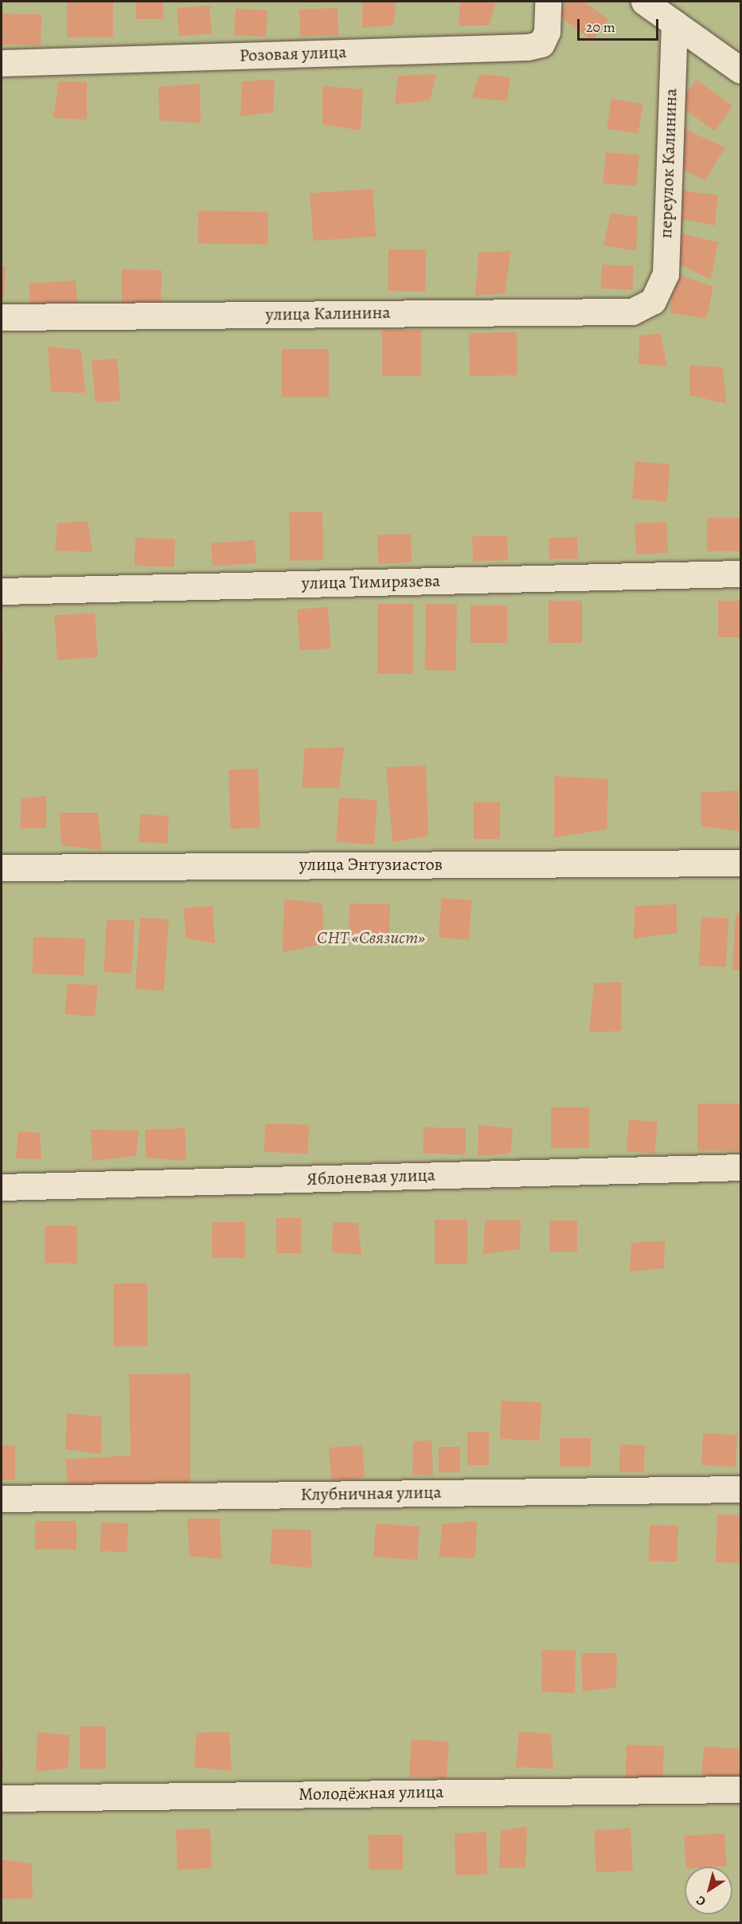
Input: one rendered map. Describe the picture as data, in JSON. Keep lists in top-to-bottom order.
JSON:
{
  "streets": {
    "street": [
      "Розовая улица",
      "переулок Калинина",
      "улица Калинина",
      "улица Тимирязева",
      "улица Энтузиастов",
      "Яблоневая улица",
      "Клубничная улица",
      "Молодёжная улица"
    ]
  },
  "crossings": [
    ["переулок Калинина", "улица Калинина"]
  ],
  "parks": ["СНТ «Связист»"],
  "scale_bar": "20 m",
  "north": "bottom left"
}
